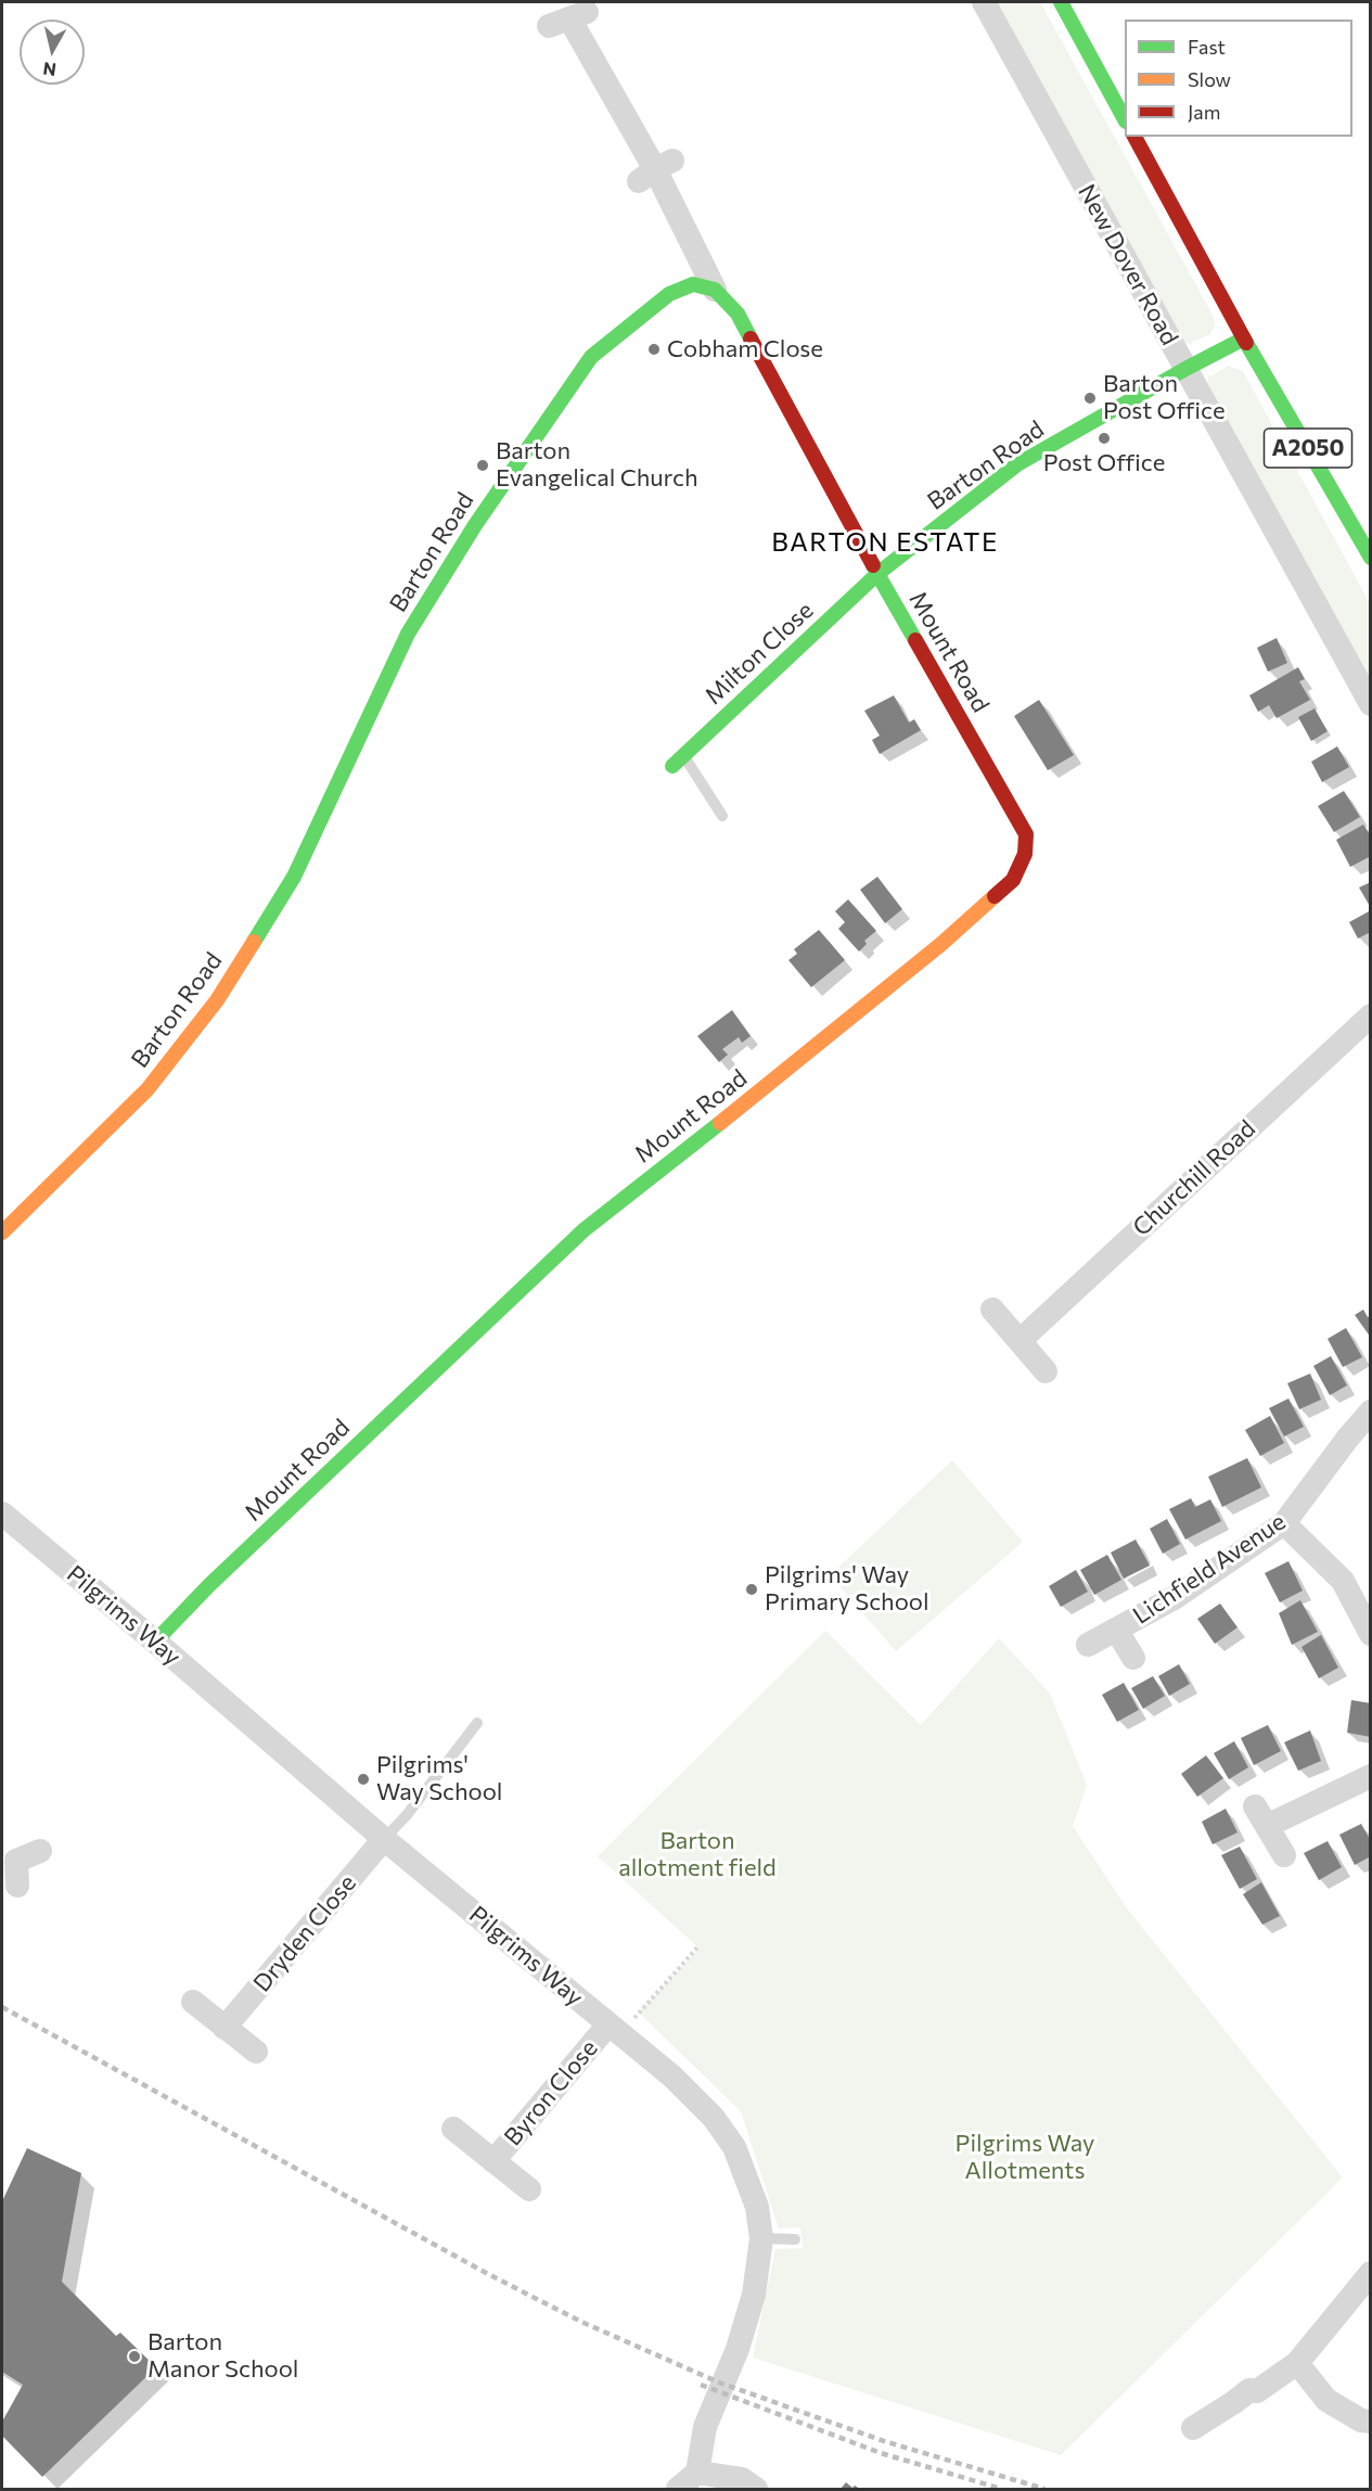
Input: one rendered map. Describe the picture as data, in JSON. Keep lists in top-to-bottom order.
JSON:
{
  "streets": {
    "street": [
      "New Dover Road",
      "A2050",
      "Barton Road",
      "Mount Road",
      "Milton Close",
      "Churchill Road",
      "Lichfield Avenue",
      "Pilgrims Way",
      "Dryden Close",
      "Byron Close"
    ]
  },
  "crossings": [
    ["New Dover Road", "Barton Road"],
    ["A2050", "Barton Road"],
    ["Barton Road", "Mount Road"],
    ["Barton Road", "Milton Close"],
    ["Mount Road", "Milton Close"],
    ["Mount Road", "Pilgrims Way"],
    ["Pilgrims Way", "Dryden Close"],
    ["Pilgrims Way", "Byron Close"]
  ],
  "districts": ["BARTON ESTATE"],
  "parks": ["Barton allotment field", "Pilgrims Way Allotments"],
  "places": [
    "Cobham Close",
    "Barton Post Office",
    "Post Office",
    "Barton Evangelical Church",
    "Pilgrims' Way Primary School",
    "Pilgrims' Way School",
    "Barton Manor School"
  ],
  "legend": ["Fast", "Slow", "Jam"],
  "north": "bottom"
}
